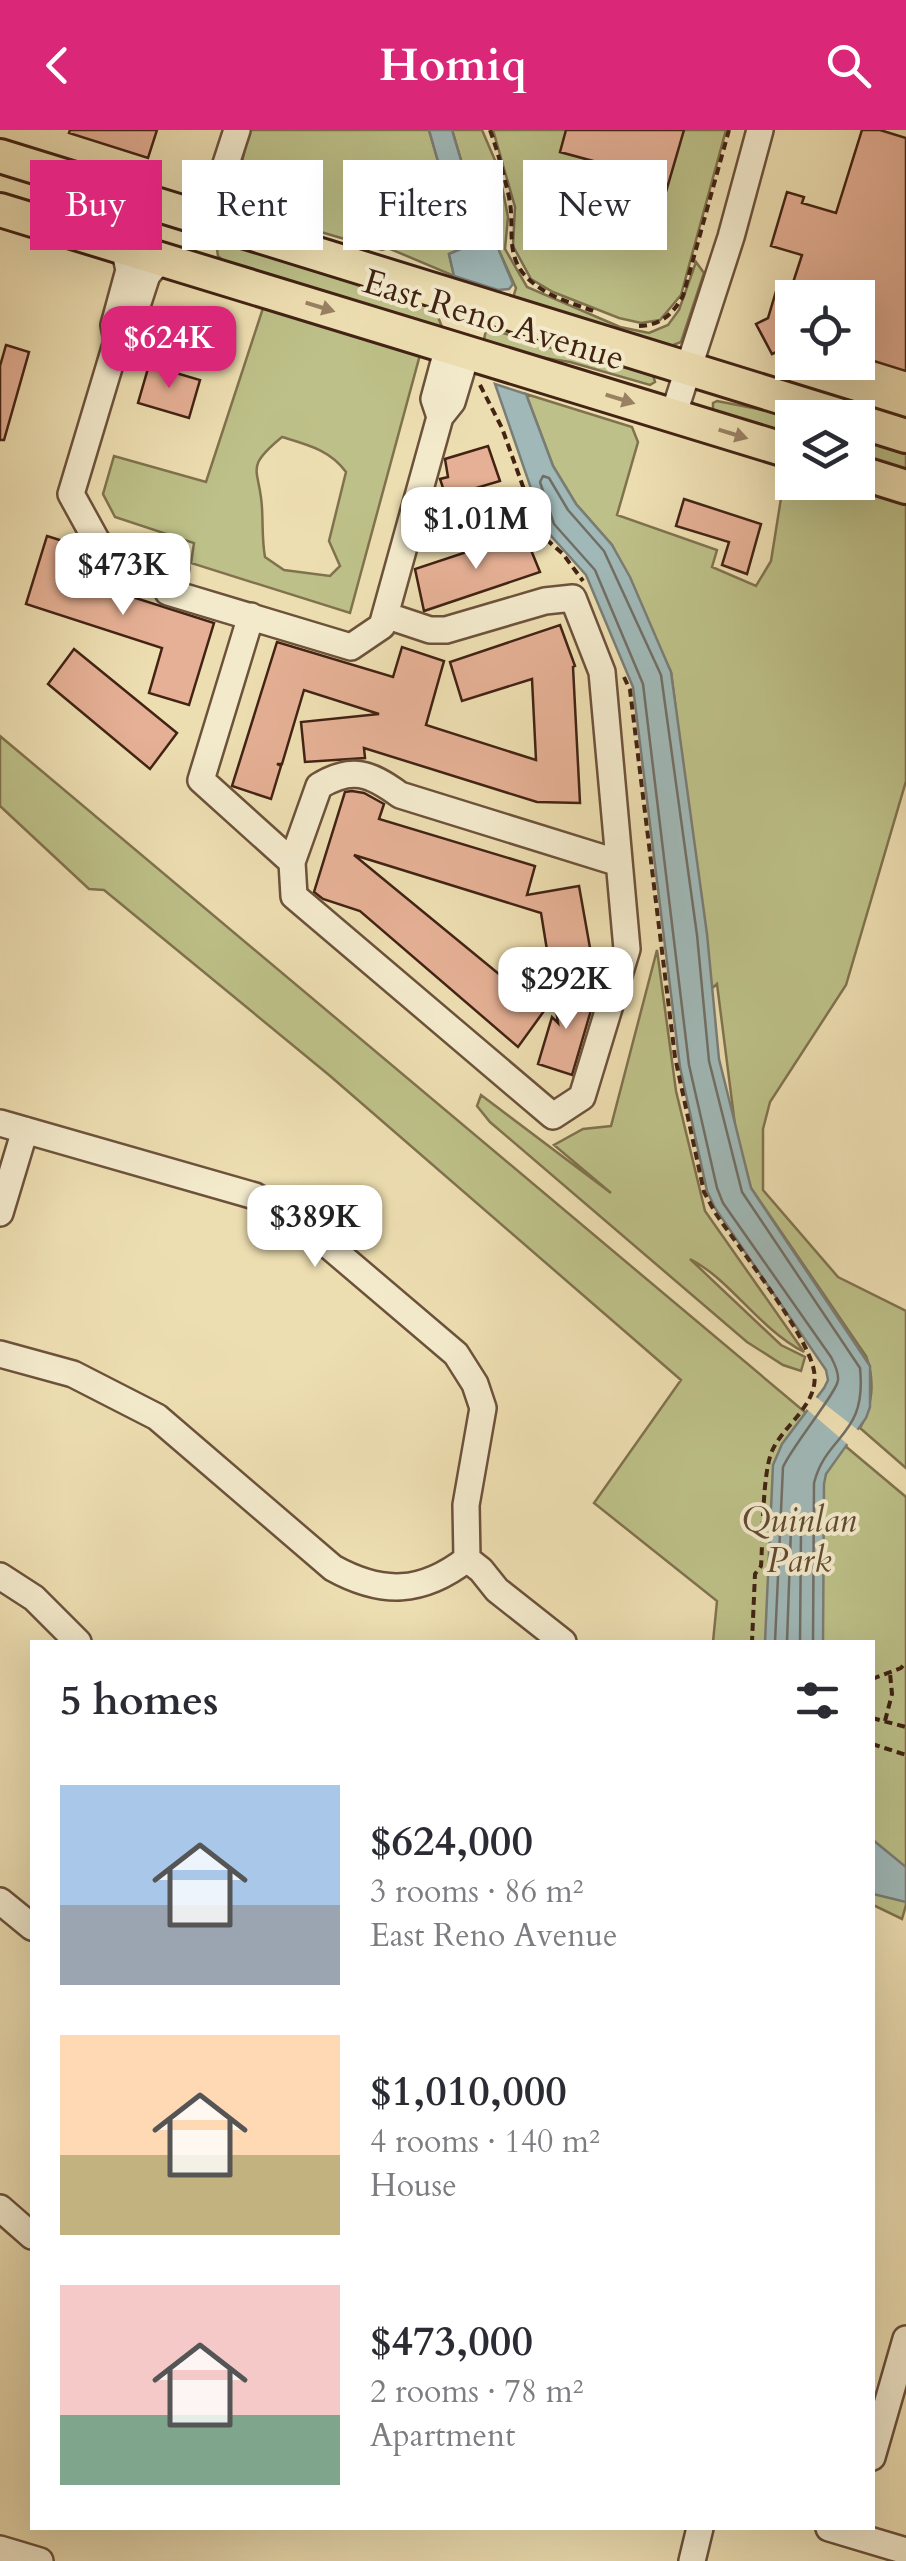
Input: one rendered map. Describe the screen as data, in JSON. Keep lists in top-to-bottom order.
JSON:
{
  "streets": {
    "main road": ["East Reno Avenue"]
  },
  "parks": ["Quinlan Park"],
  "page": {
    "header": "Homiq",
    "chip": [
      "Buy",
      "Rent",
      "Filters",
      "New"
    ],
    "price": [
      "$624K",
      "$1.01M",
      "$473K",
      "$292K",
      "$389K"
    ],
    "heading": "5 homes",
    "list": [
      {
        "name": "$624,000",
        "note": "3 rooms · 86 m² · East Reno Avenue"
      },
      {
        "name": "$1,010,000",
        "note": "4 rooms · 140 m² · House"
      },
      {
        "name": "$473,000",
        "note": "2 rooms · 78 m² · Apartment"
      }
    ]
  }
}
